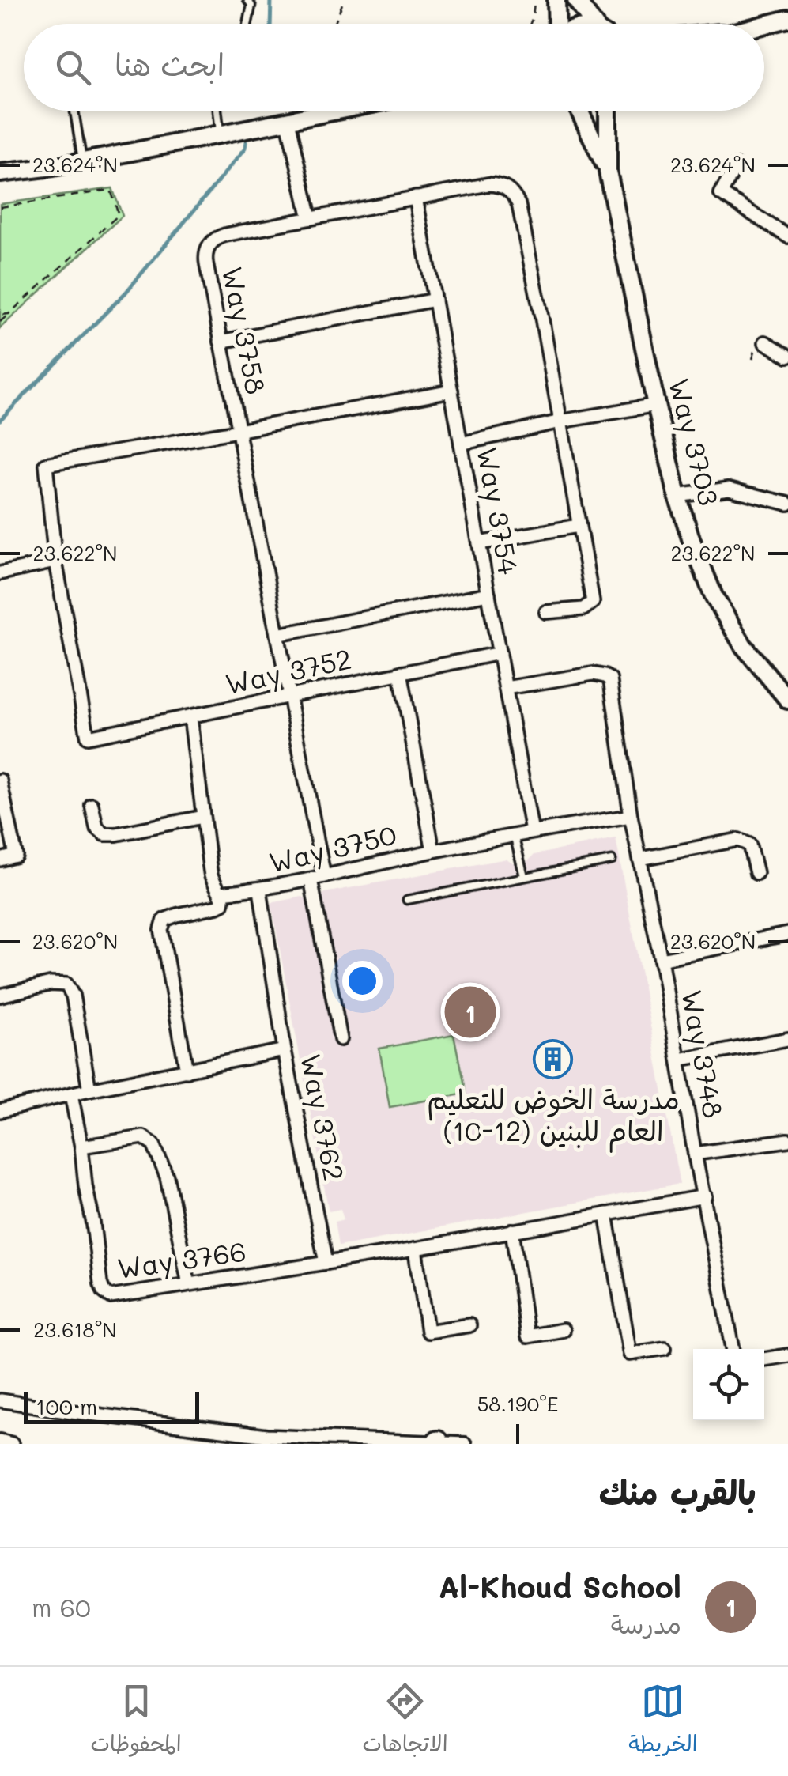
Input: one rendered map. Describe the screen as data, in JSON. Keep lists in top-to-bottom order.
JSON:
{
  "streets": {
    "street": [
      "Way 3758",
      "Way 3703",
      "Way 3754",
      "Way 3752",
      "Way 3750",
      "Way 3748",
      "Way 3762",
      "Way 3766"
    ]
  },
  "crossings": [
    ["Way 3758", "Way 3754"],
    ["Way 3758", "Way 3752"],
    ["Way 3758", "Way 3750"],
    ["Way 3754", "Way 3752"],
    ["Way 3754", "Way 3750"],
    ["Way 3754", "Way 3748"],
    ["Way 3750", "Way 3748"],
    ["Way 3750", "Way 3762"],
    ["Way 3762", "Way 3766"]
  ],
  "places": {
    "building": ["مدرسة الخوض للتعليم العام للبنين (12-10)"]
  },
  "scale_bar": "100 m",
  "page": {
    "search": "ابحث هنا",
    "pins": "1",
    "scale": "100 m",
    "heading": "بالقرب منك",
    "list": [
      {
        "mark": "1",
        "name": "Al-Khoud School",
        "note": "مدرسة",
        "value": "60 m"
      }
    ],
    "nav": ["الخريطة", "الاتجاهات", "المحفوظات"]
  },
  "coordinates": [
    "23.624°N",
    "23.622°N",
    "23.620°N",
    "23.618°N",
    "58.190°E"
  ]
}
